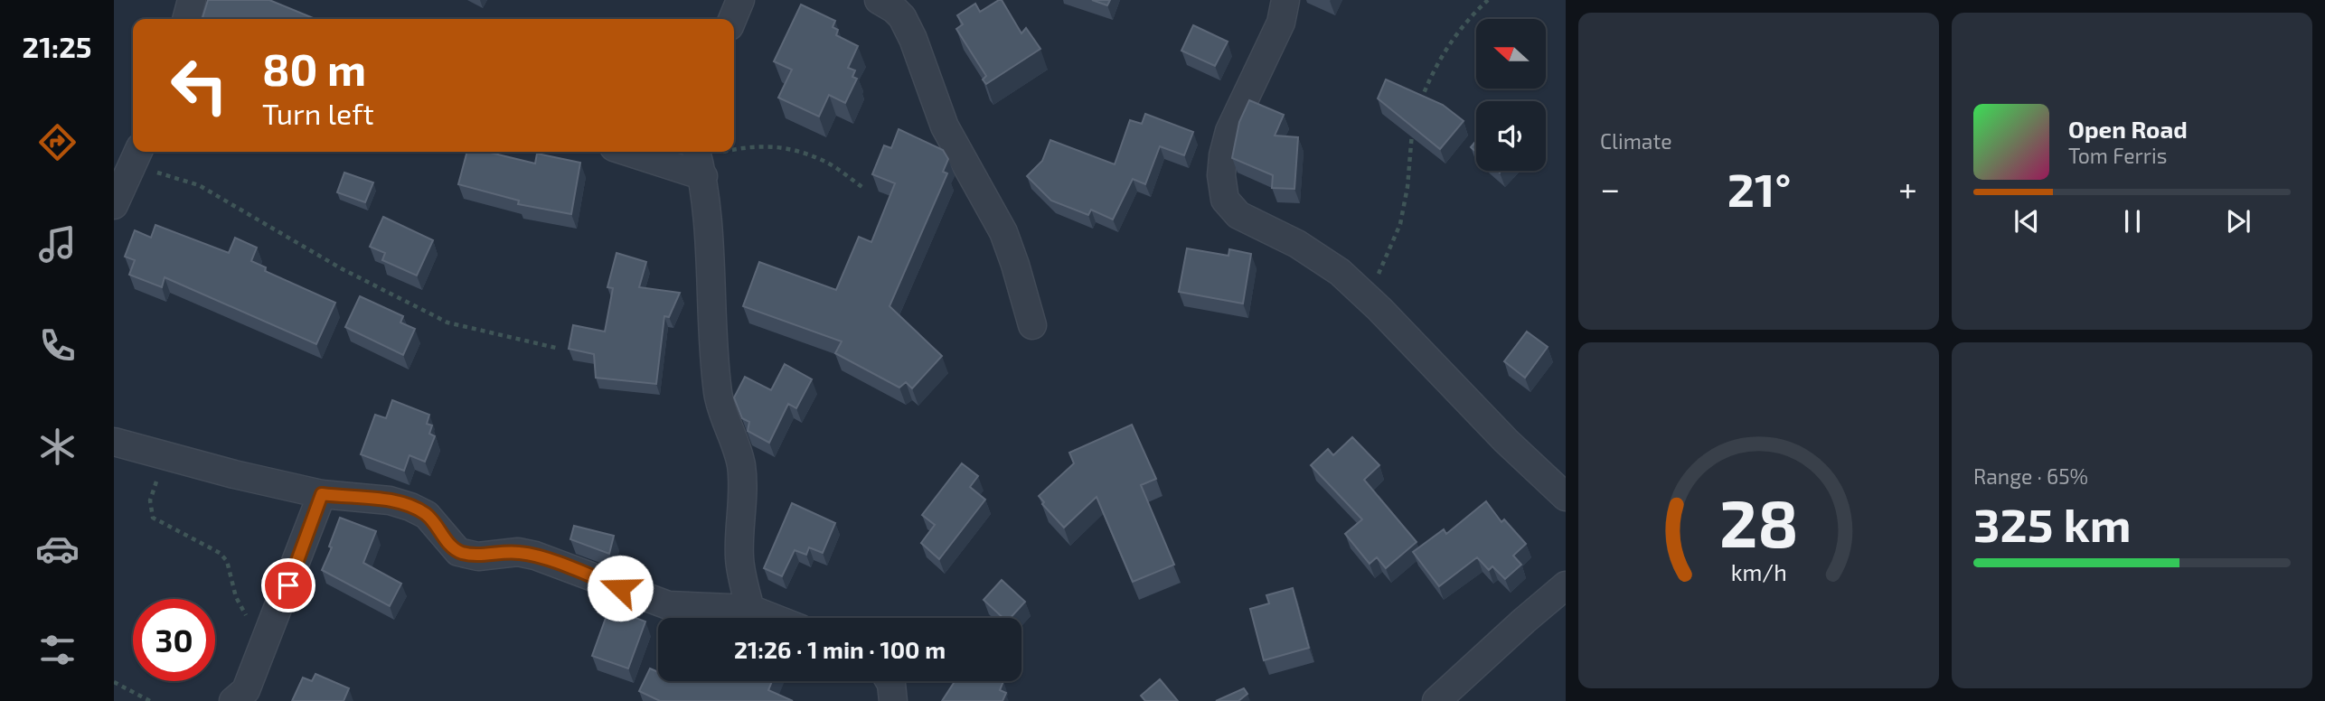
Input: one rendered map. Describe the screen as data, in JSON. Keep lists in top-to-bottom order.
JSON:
{
  "north": "left",
  "page": {
    "tabs": "21:25",
    "tile": [
      "Climate",
      ["Range · 65%", "325 km"]
    ],
    "turn": ["80 m", "Turn left"],
    "song": ["Open Road", "Tom Ferris"],
    "heat": ["−", "21°", "+"],
    "limit": "30",
    "trip": "21:26 · 1 min · 100 m",
    "gauge": ["28", "km/h"]
  }
}
